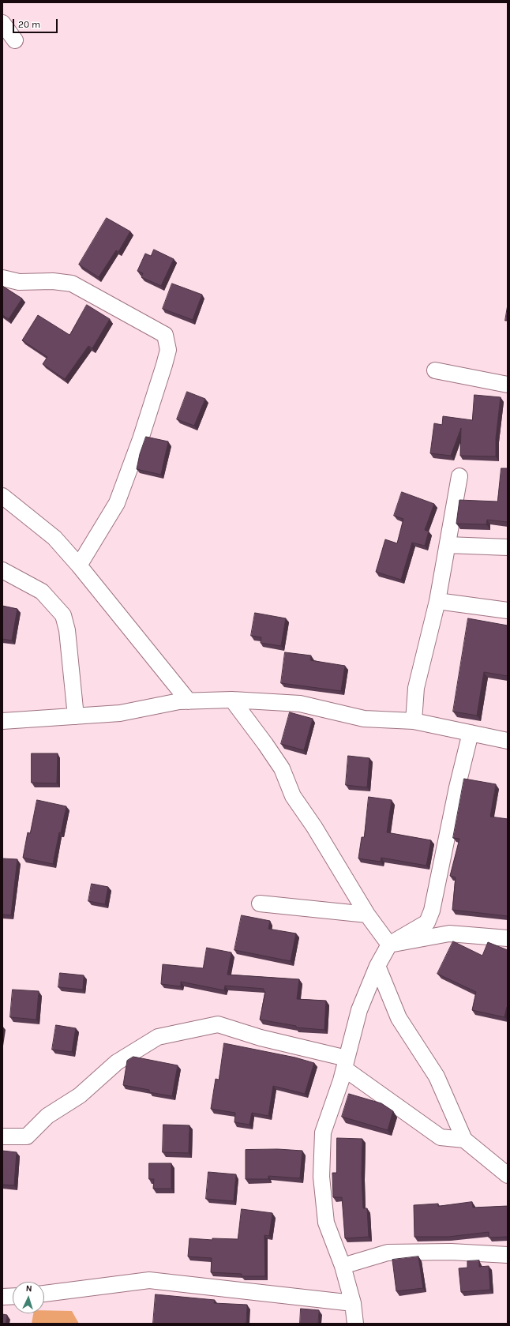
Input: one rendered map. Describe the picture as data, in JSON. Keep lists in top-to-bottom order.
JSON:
{
  "scale_bar": "20 m",
  "north": "top"
}
